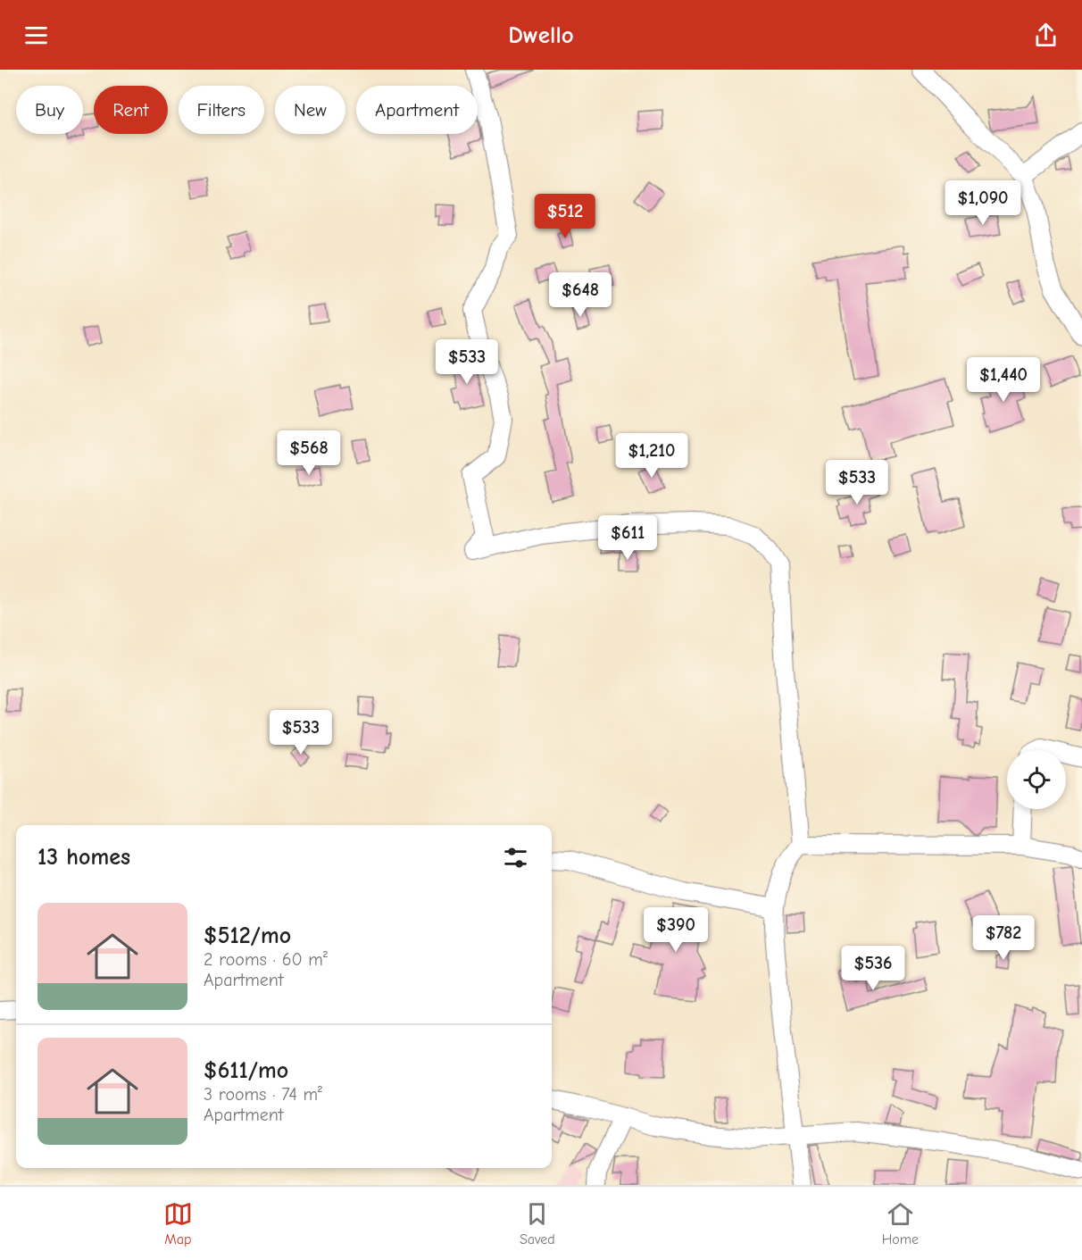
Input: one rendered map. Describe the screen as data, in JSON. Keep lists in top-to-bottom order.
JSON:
{
  "page": {
    "header": "Dwello",
    "chip": [
      "Buy",
      "Rent",
      "Filters",
      "New",
      "Apartment"
    ],
    "price": [
      "$1,090",
      "$512",
      "$648",
      "$533",
      "$1,440",
      "$568",
      "$1,210",
      "$533",
      "$611",
      "$533",
      "$390",
      "$782",
      "$536"
    ],
    "heading": "13 homes",
    "list": [
      {
        "name": "$512/mo",
        "note": "2 rooms · 60 m² · Apartment"
      },
      {
        "name": "$611/mo",
        "note": "3 rooms · 74 m² · Apartment"
      }
    ],
    "tabs": ["Map", "Saved", "Home"]
  }
}
